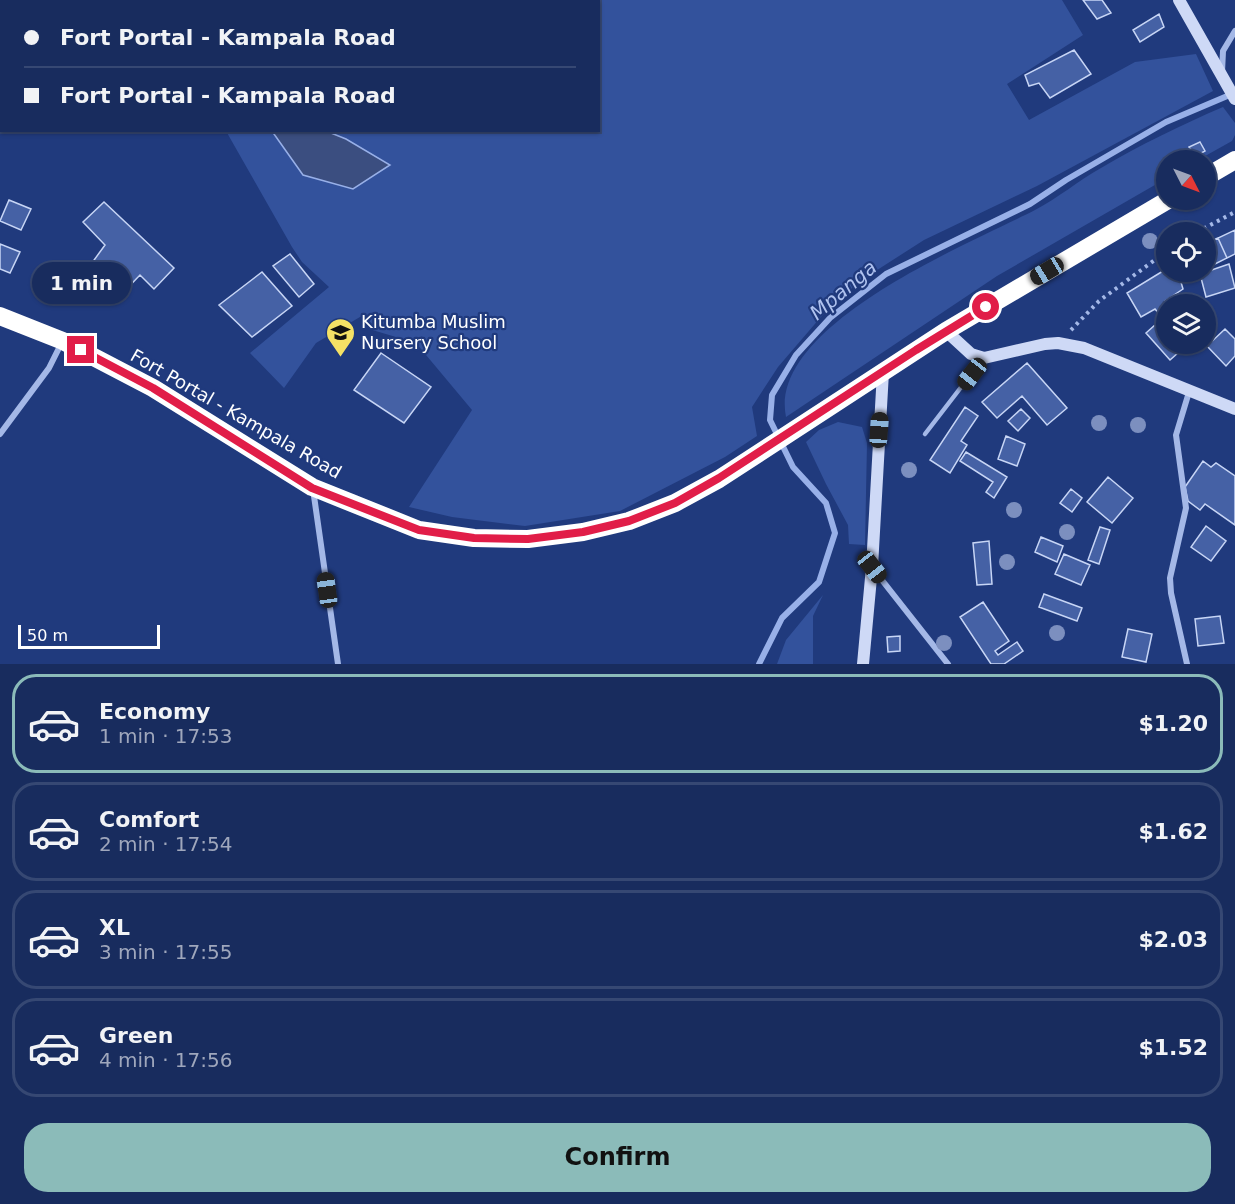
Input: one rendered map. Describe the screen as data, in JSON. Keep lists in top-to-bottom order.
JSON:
{
  "streets": {
    "highway": ["Fort Portal - Kampala Road"]
  },
  "water": ["Mpanga"],
  "places": {
    "school or university": ["Kitumba Muslim Nursery School"]
  },
  "scale_bar": "50 m",
  "north": "bottom right",
  "page": {
    "banner": ["Fort Portal - Kampala Road", "Fort Portal - Kampala Road"],
    "bubble": "1 min",
    "scale": "50 m",
    "list": [
      {
        "name": "Economy",
        "note": "1 min · 17:53",
        "value": "$1.20"
      },
      {
        "name": "Comfort",
        "note": "2 min · 17:54",
        "value": "$1.62"
      },
      {
        "name": "XL",
        "note": "3 min · 17:55",
        "value": "$2.03"
      },
      {
        "name": "Green",
        "note": "4 min · 17:56",
        "value": "$1.52"
      }
    ],
    "buttons": "Confirm"
  }
}
